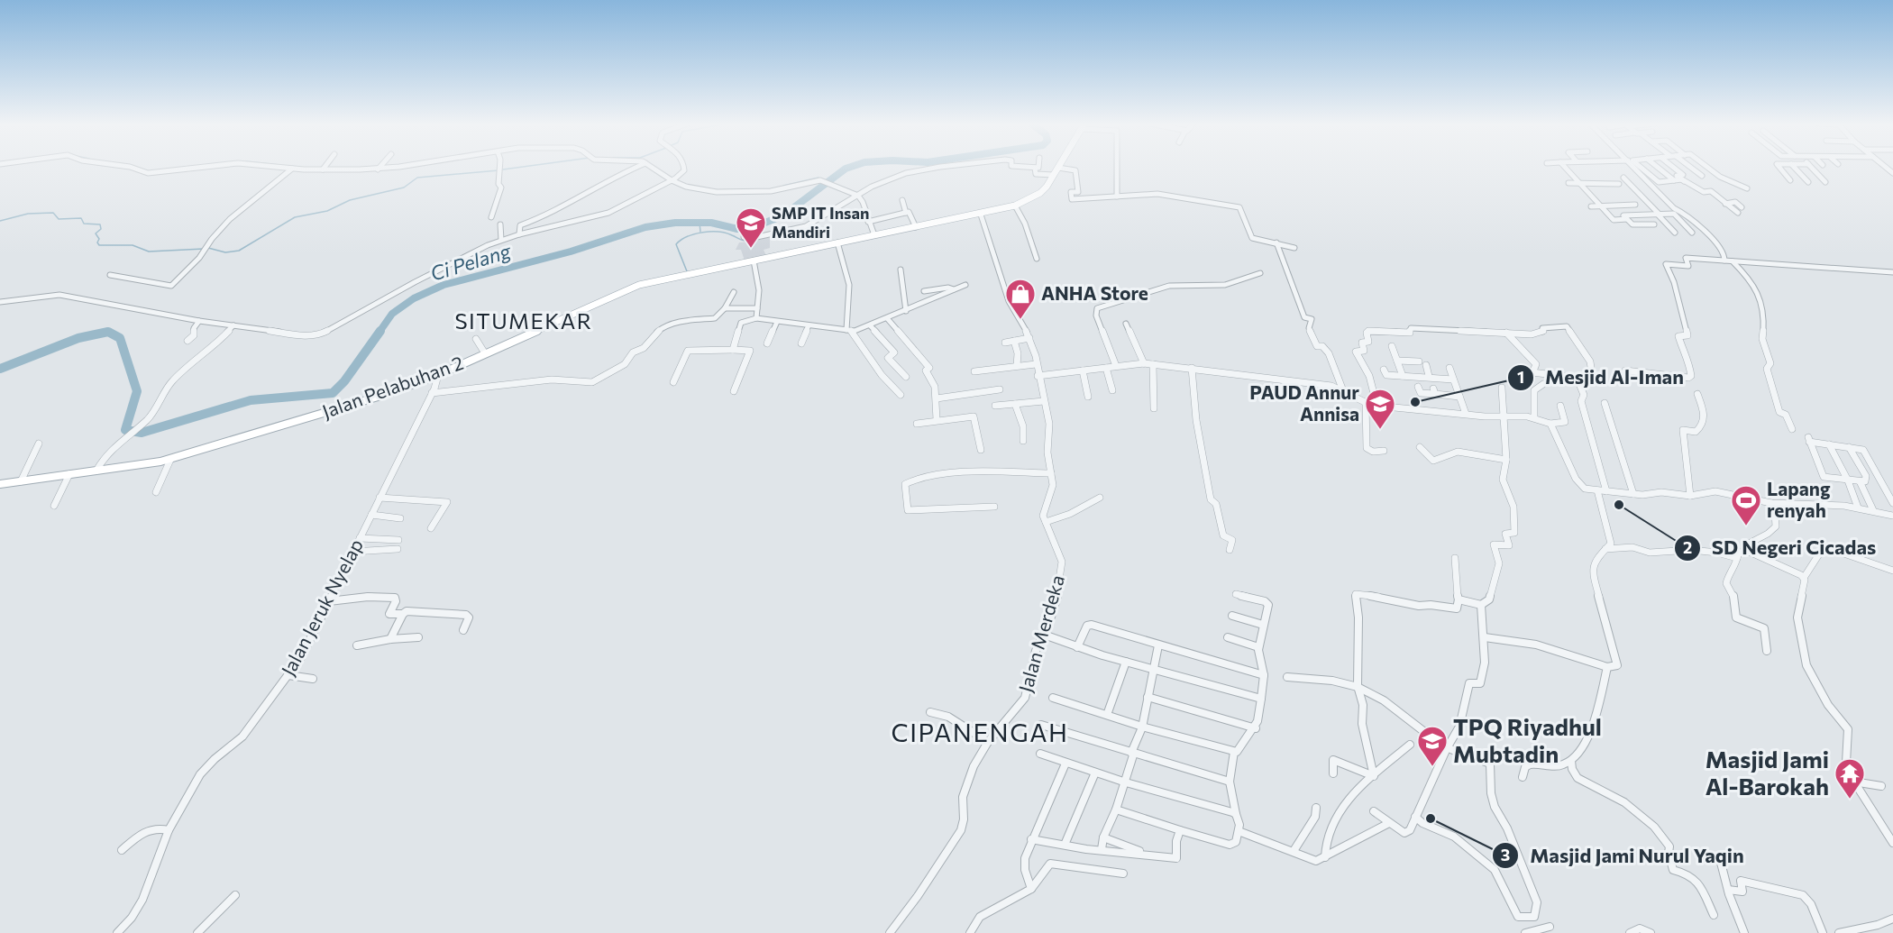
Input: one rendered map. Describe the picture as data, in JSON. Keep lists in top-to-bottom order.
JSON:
{
  "streets": {
    "main road": ["Jalan Pelabuhan 2"],
    "street": ["Jalan Jeruk Nyelap", "Jalan Merdeka"]
  },
  "crossings": [
    ["Jalan Pelabuhan 2", "Jalan Jeruk Nyelap"]
  ],
  "districts": ["SITUMEKAR", "CIPANENGAH"],
  "water": ["Ci Pelang"],
  "places": {
    "school or university": ["SMP IT Insan Mandiri", "PAUD Annur Annisa", "TPQ Riyadhul Mubtadin"],
    "shop": ["ANHA Store"],
    "other": ["Mesjid Al-Iman", "SD Negeri Cicadas", "Masjid Jami Nurul Yaqin"],
    "sports": ["Lapang renyah"],
    "temple": ["Masjid Jami Al-Barokah"]
  }
}
